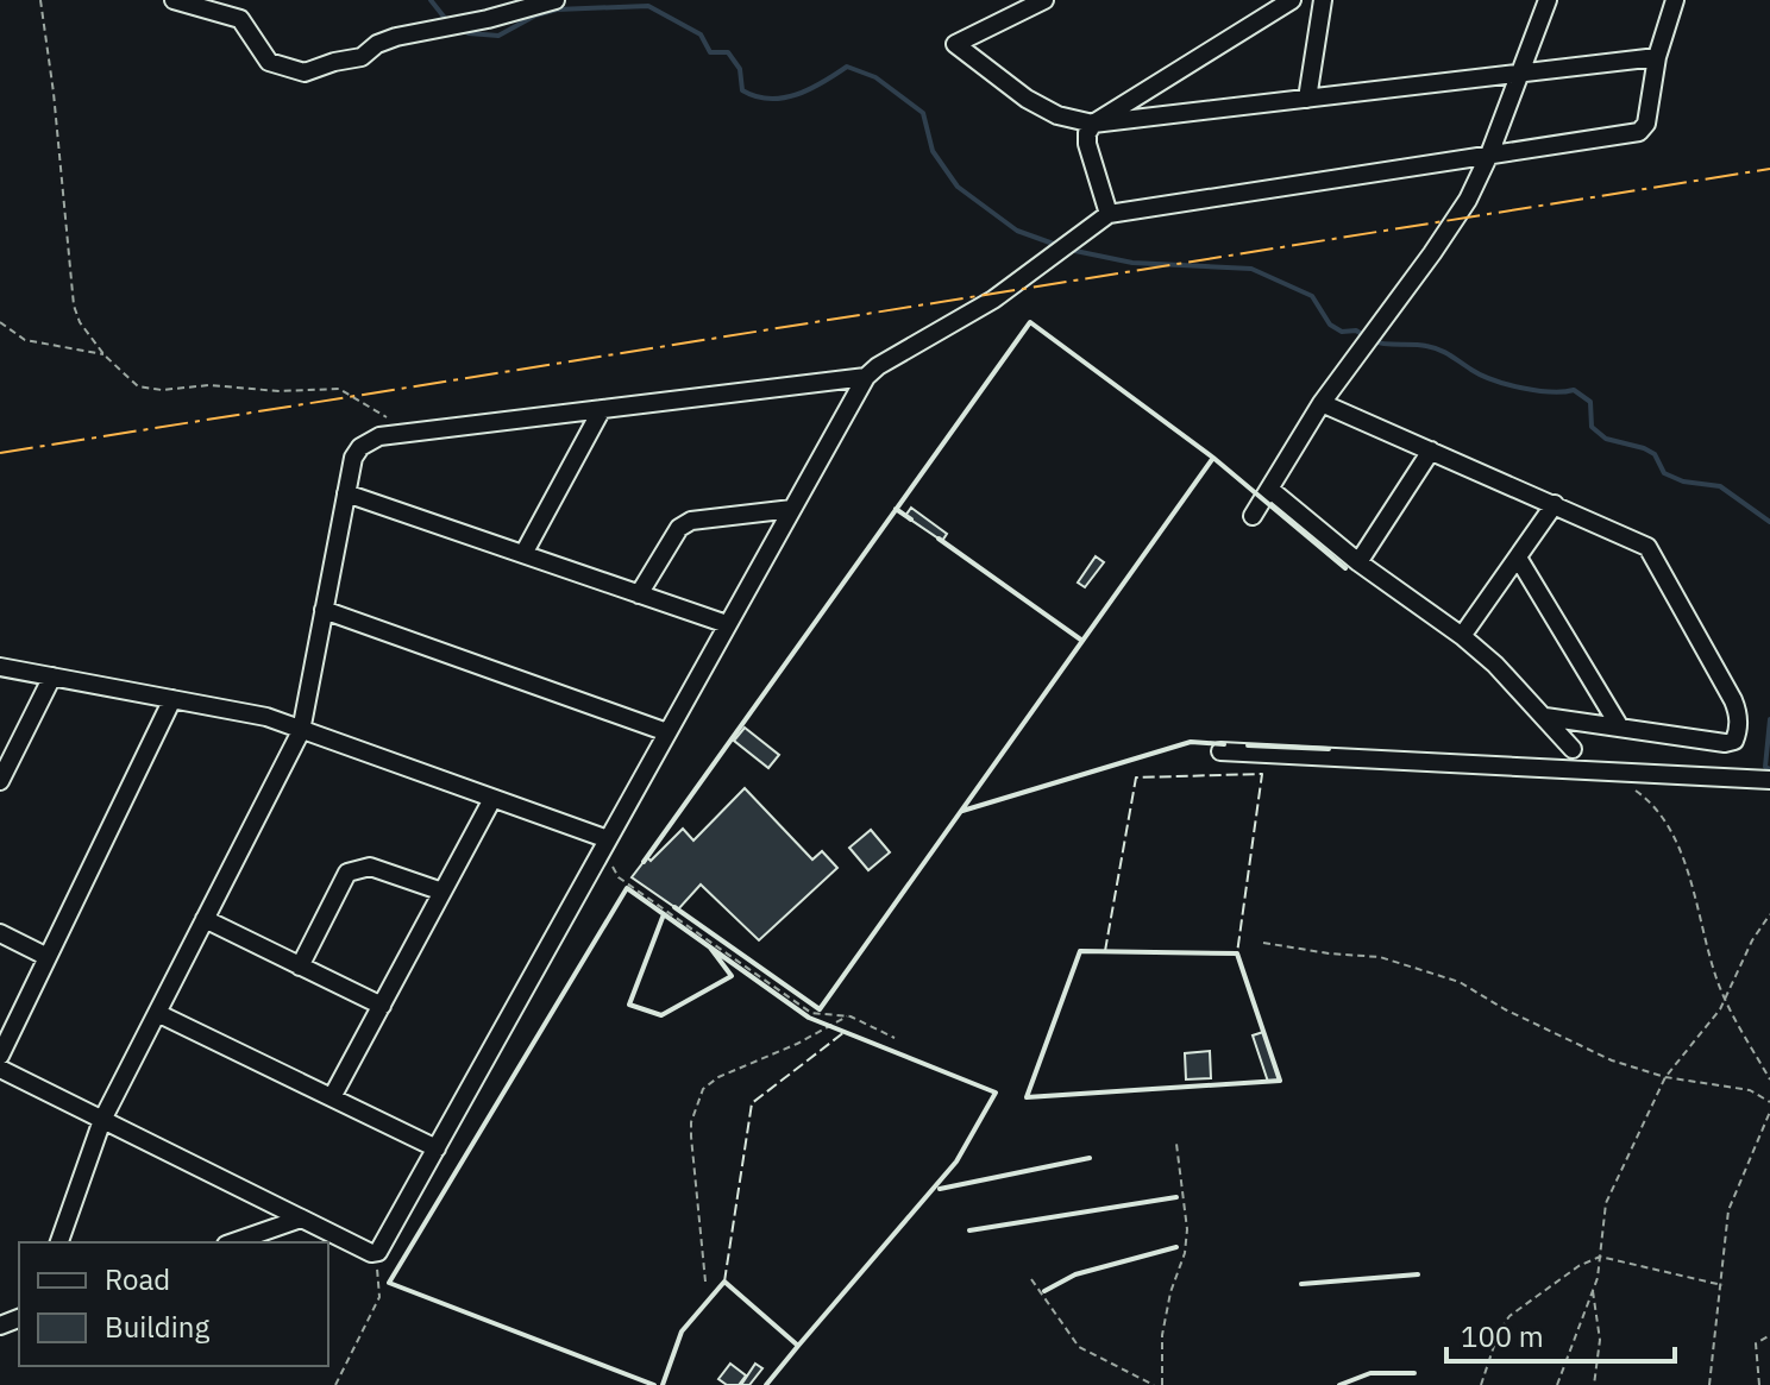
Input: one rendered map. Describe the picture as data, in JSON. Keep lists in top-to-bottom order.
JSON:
{
  "legend": ["Road", "Building"],
  "scale_bar": "100 m"
}
